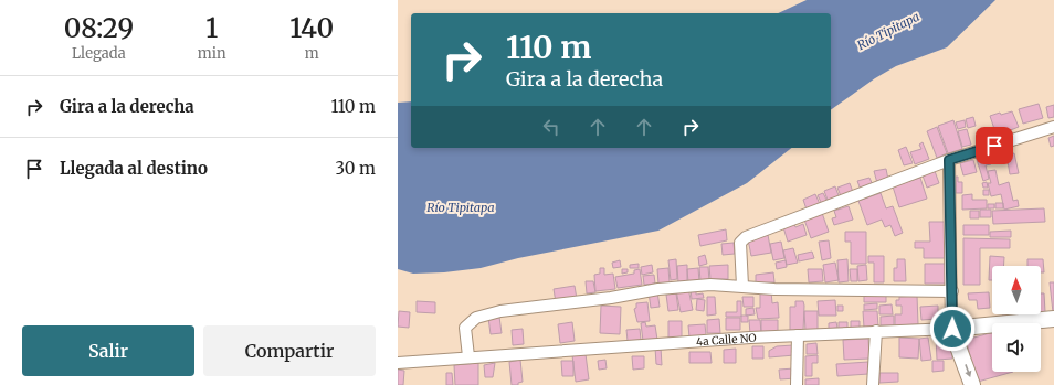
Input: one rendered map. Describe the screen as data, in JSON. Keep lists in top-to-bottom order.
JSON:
{
  "streets": {
    "street": ["4a Calle NO"]
  },
  "water": ["Río Tipitapa"],
  "north": "top",
  "page": {
    "eta": [
      "08:29",
      "Llegada",
      "1",
      "min",
      "140",
      "m"
    ],
    "turn": ["110 m", "Gira a la derecha"],
    "list": [
      {
        "name": "Gira a la derecha",
        "value": "110 m"
      },
      {
        "name": "Llegada al destino",
        "value": "30 m"
      }
    ],
    "buttons": ["Salir", "Compartir"]
  }
}
